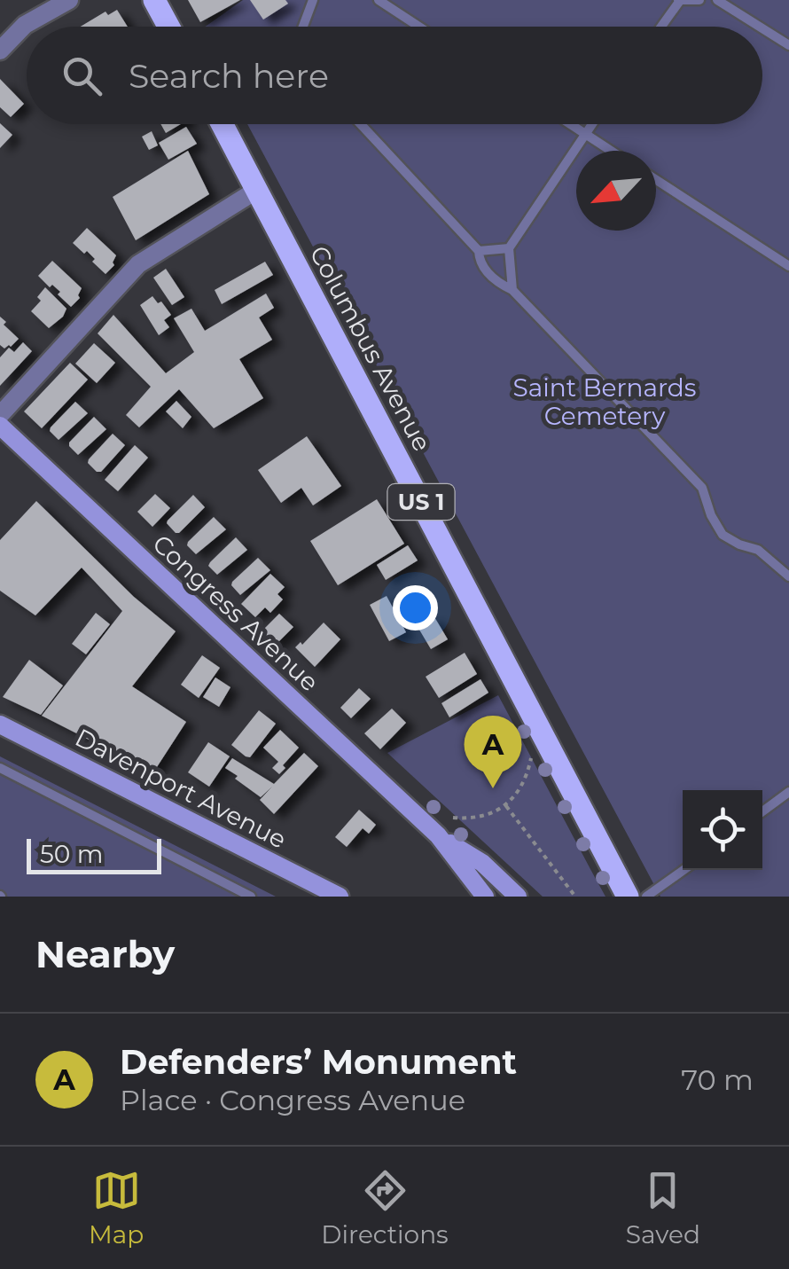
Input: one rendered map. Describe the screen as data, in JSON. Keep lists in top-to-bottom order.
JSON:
{
  "streets": {
    "main road": [
      "Columbus Avenue",
      "US 1",
      "Congress Avenue",
      "Davenport Avenue"
    ]
  },
  "parks": ["Saint Bernards Cemetery"],
  "scale_bar": "50 m",
  "north": "bottom left",
  "page": {
    "search": "Search here",
    "pins": "A",
    "scale": "50 m",
    "heading": "Nearby",
    "list": [
      {
        "mark": "A",
        "name": "Defenders’ Monument",
        "note": "Place · Congress Avenue",
        "value": "70 m"
      }
    ],
    "nav": ["Map", "Directions", "Saved"]
  }
}
